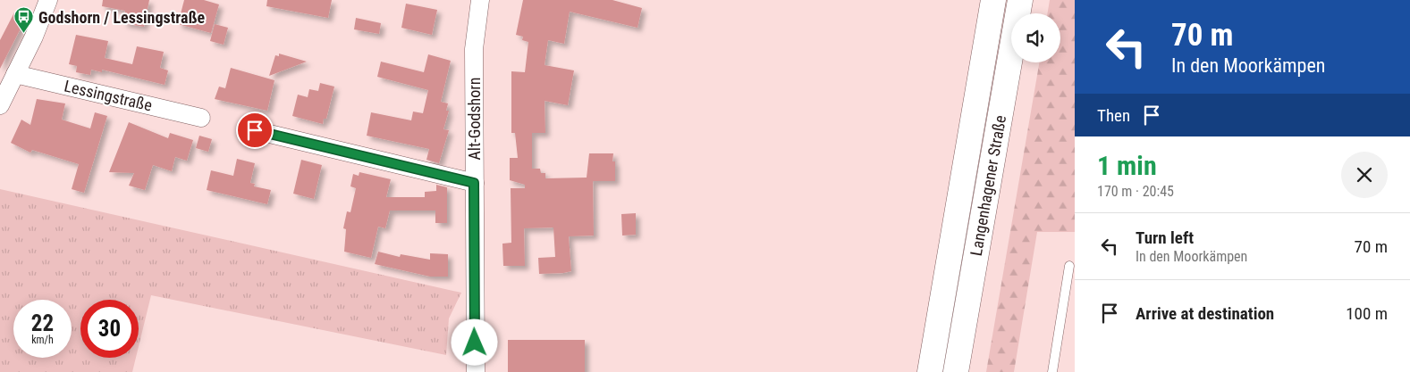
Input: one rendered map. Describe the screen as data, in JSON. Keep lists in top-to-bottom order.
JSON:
{
  "streets": {
    "main road": ["Langenhagener Straße"],
    "street": ["Lessingstraße", "Alt-Godshorn"]
  },
  "places": {
    "bus stop": ["Godshorn / Lessingstraße"]
  },
  "page": {
    "turn": ["70 m", "In den Moorkämpen"],
    "then": "Then",
    "heading": ["1 min", "170 m · 20:45"],
    "list": [
      {
        "name": "Turn left",
        "note": "In den Moorkämpen",
        "value": "70 m"
      },
      {
        "name": "Arrive at destination",
        "value": "100 m"
      }
    ],
    "speed": "22 km/h",
    "limit": "30"
  }
}
